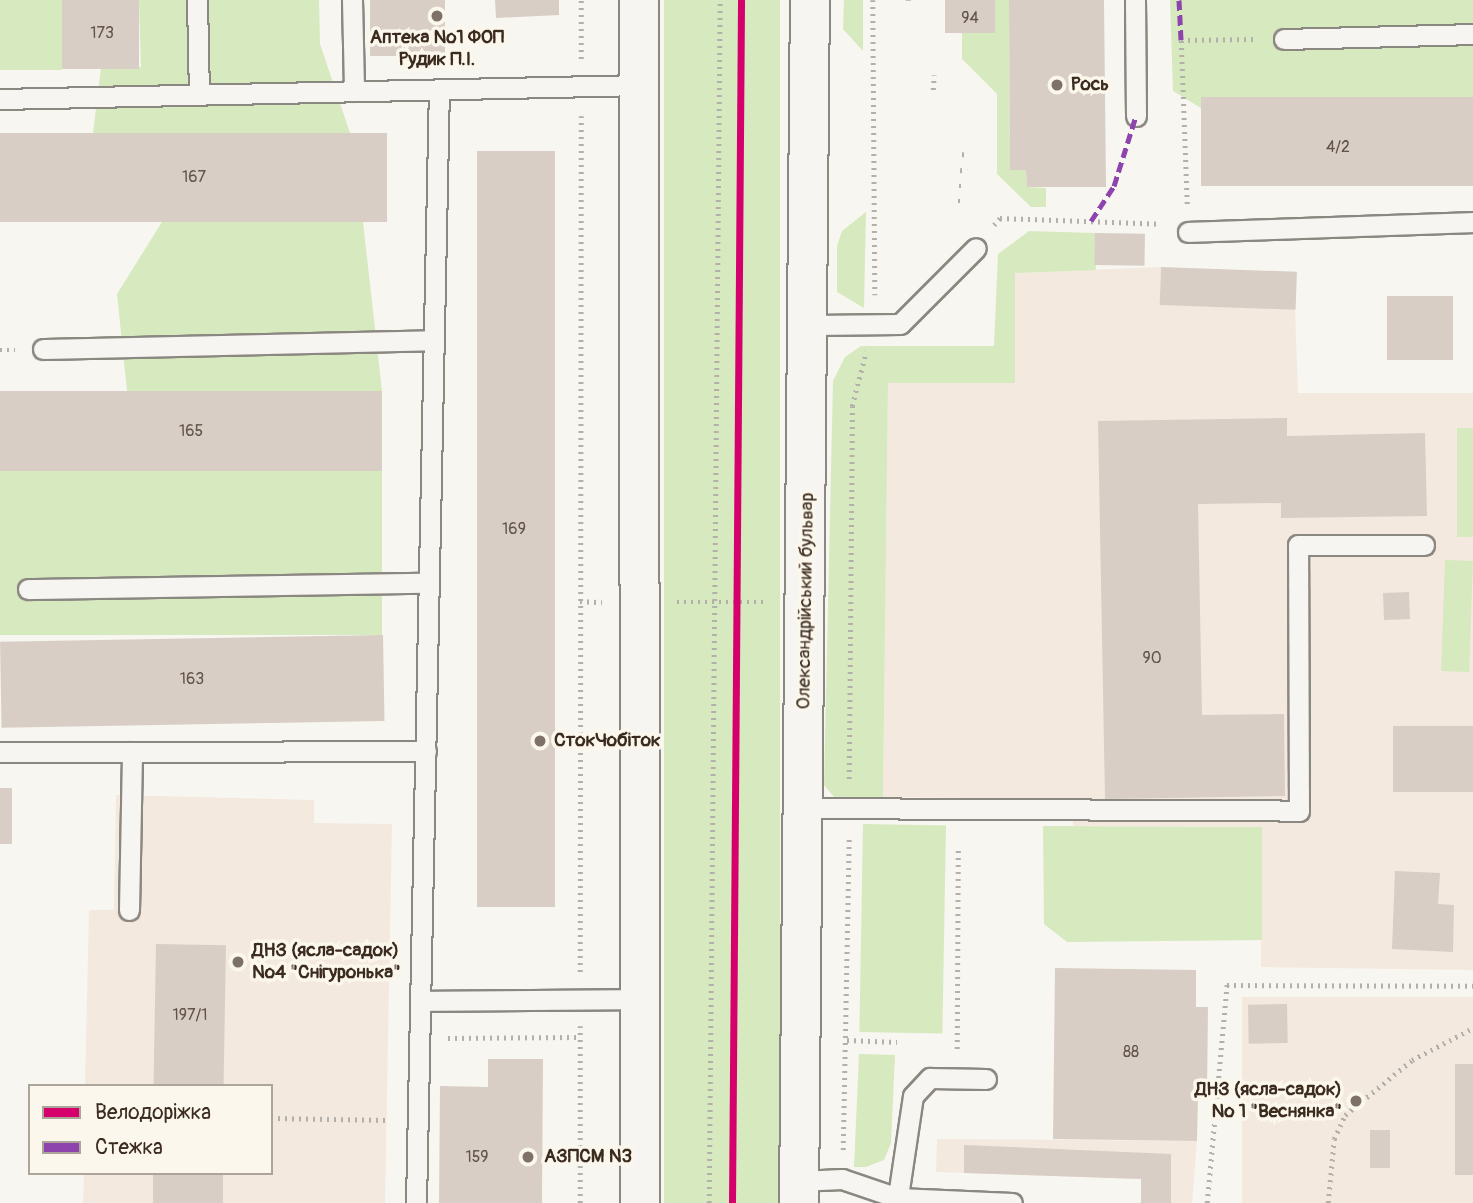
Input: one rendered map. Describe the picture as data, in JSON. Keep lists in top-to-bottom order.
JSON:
{
  "streets": {
    "main road": ["Олександрійський бульвар"]
  },
  "places": [
    "Аптека №1 ФОП Рудик П.І.",
    "Рось",
    "СтокЧобіток",
    "ДНЗ (ясла-садок) №4 \"Снігуронька\"",
    "ДНЗ (ясла-садок) № 1 \"Веснянка\"",
    "АЗПСМ N3"
  ],
  "house_numbers": [
    "94",
    "173",
    "4/2",
    "167",
    "165",
    "169",
    "90",
    "163",
    "197/1",
    "88",
    "159"
  ],
  "legend": ["Велодоріжка", "Стежка"]
}
